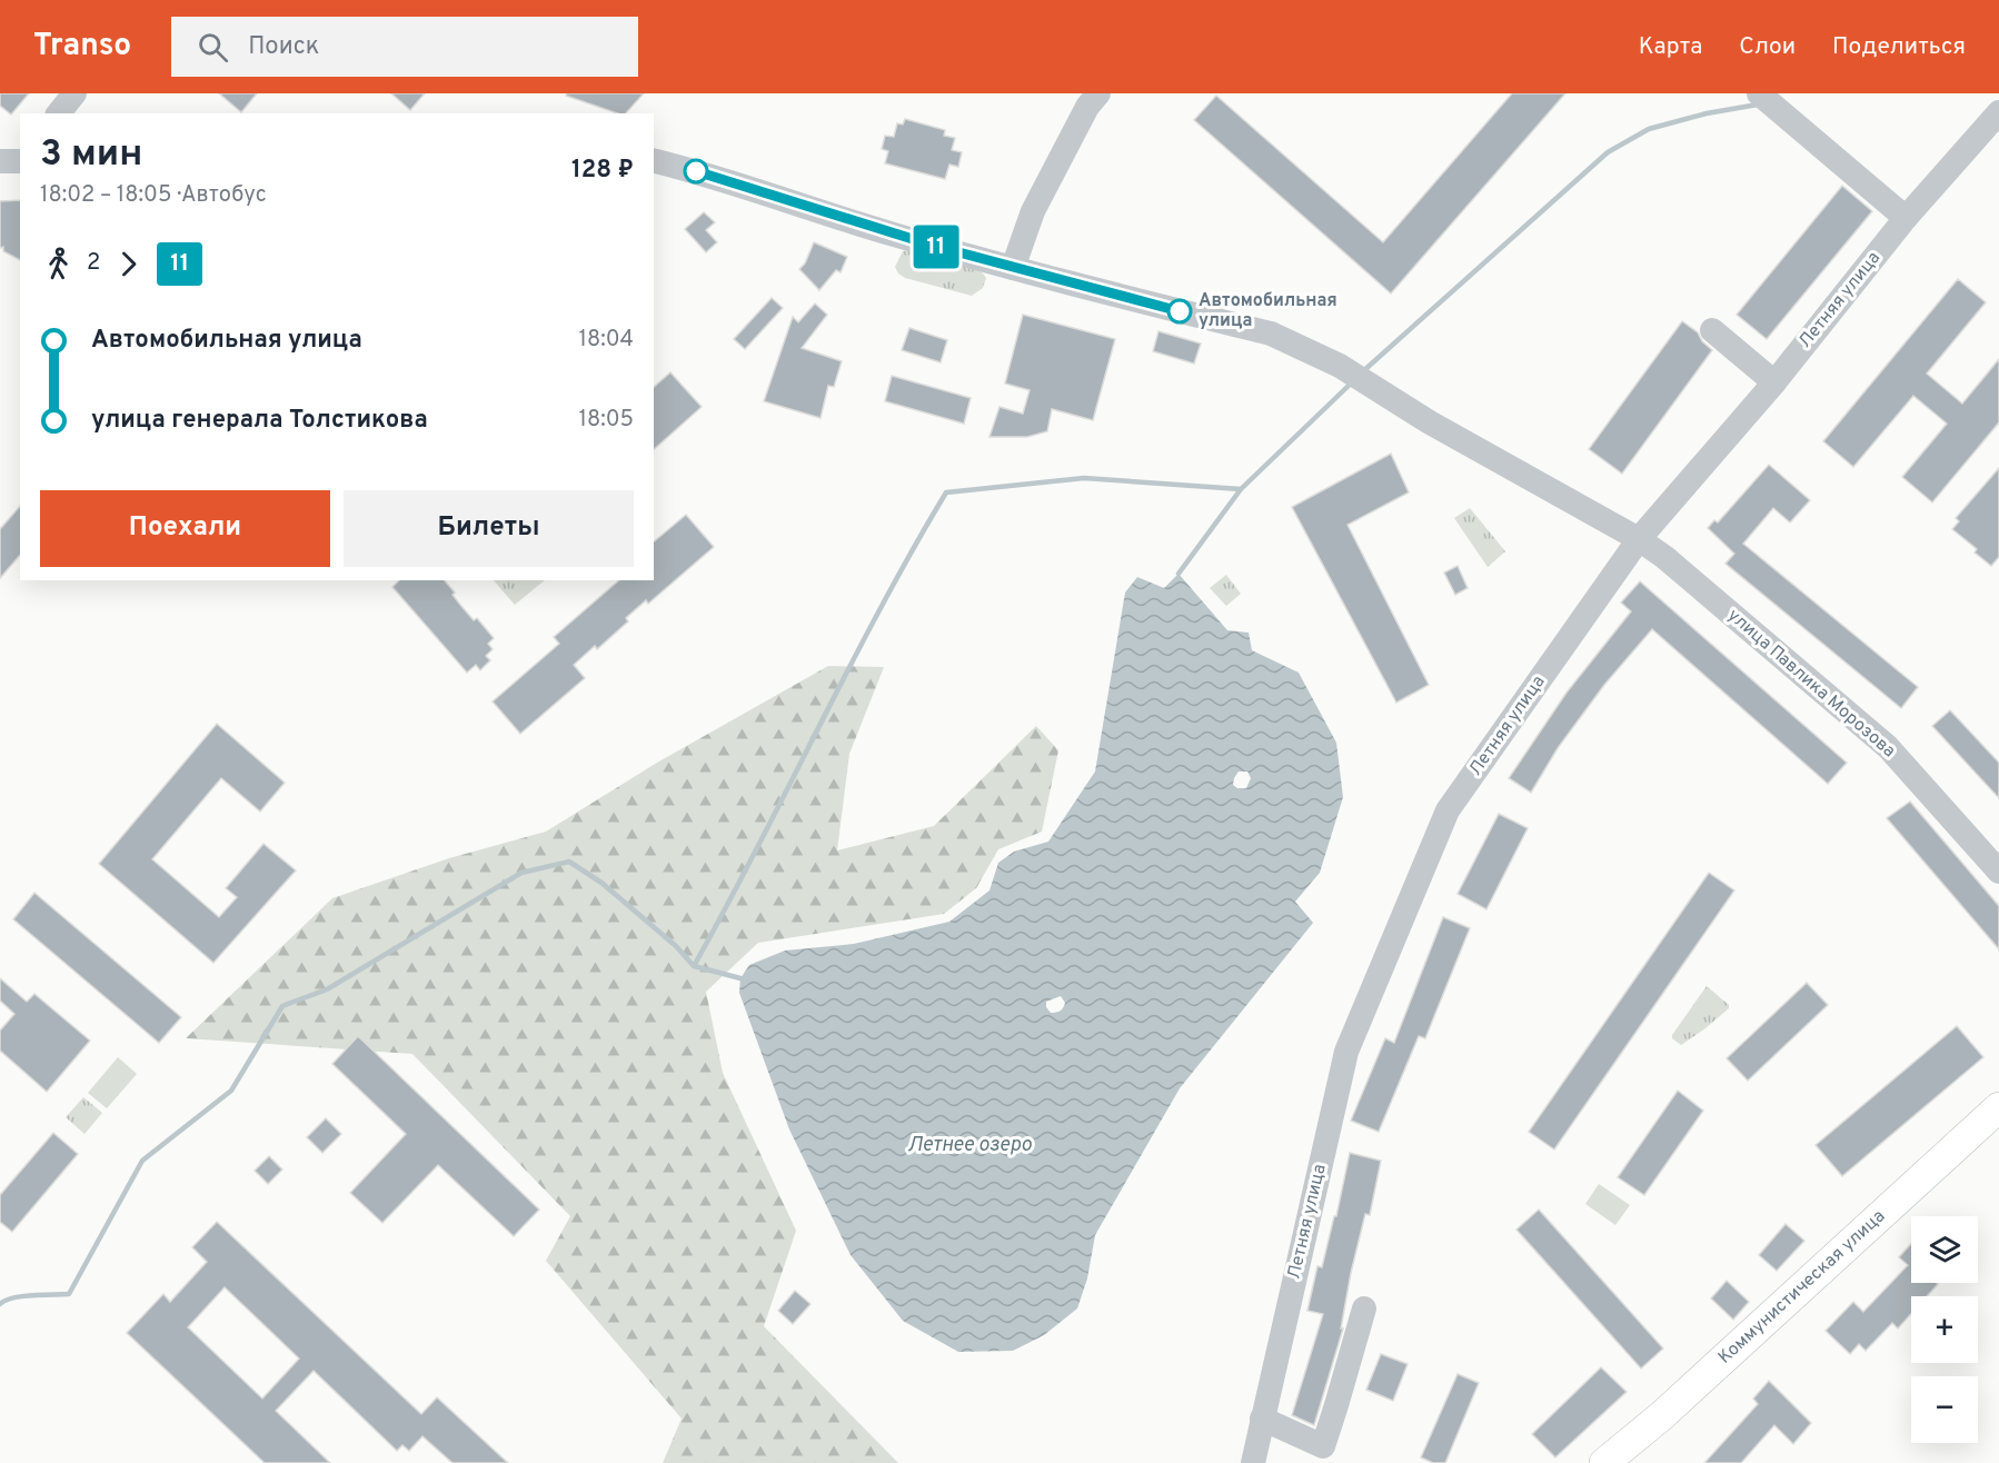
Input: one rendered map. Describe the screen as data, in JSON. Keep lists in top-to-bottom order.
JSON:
{
  "streets": {
    "main road": ["Коммунистическая улица"],
    "street": ["Летняя улица", "улица Павлика Морозова"]
  },
  "crossings": [
    ["Летняя улица", "улица Павлика Морозова"]
  ],
  "water": ["Летнее озеро"],
  "places": ["Автомобильная улица"],
  "lines": ["bus line 11"],
  "page": {
    "header": "Transo",
    "search": "Поиск",
    "nav": ["Карта", "Слои", "Поделиться"],
    "on_map": "11",
    "heading": ["3 мин", "18:02 – 18:05 · Автобус", "128 ₽"],
    "legs": ["2", "11"],
    "list": [
      {
        "name": "Автомобильная улица",
        "value": "18:04"
      },
      {
        "name": "улица генерала Толстикова",
        "value": "18:05"
      }
    ],
    "buttons": ["Поехали", "Билеты"],
    "map_buttons": ["+", "−"]
  }
}
